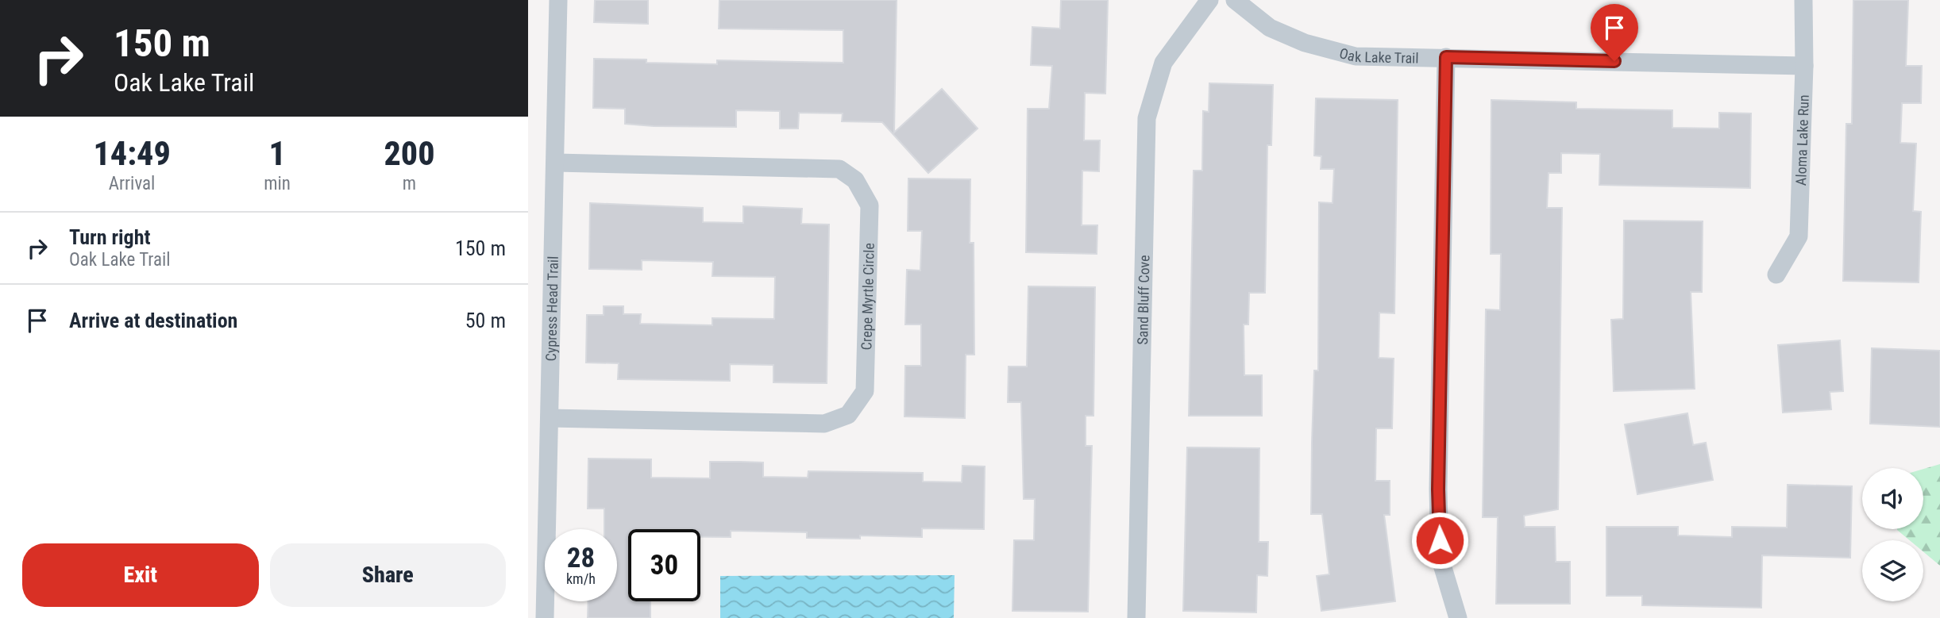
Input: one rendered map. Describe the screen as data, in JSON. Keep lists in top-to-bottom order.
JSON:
{
  "streets": {
    "street": [
      "Oak Lake Trail",
      "Aloma Lake Run",
      "Crepe Myrtle Circle",
      "Sand Bluff Cove",
      "Cypress Head Trail"
    ]
  },
  "crossings": [
    ["Oak Lake Trail", "Aloma Lake Run"],
    ["Crepe Myrtle Circle", "Cypress Head Trail"]
  ],
  "page": {
    "turn": ["150 m", "Oak Lake Trail"],
    "eta": [
      "14:49",
      "Arrival",
      "1",
      "min",
      "200",
      "m"
    ],
    "list": [
      {
        "name": "Turn right",
        "note": "Oak Lake Trail",
        "value": "150 m"
      },
      {
        "name": "Arrive at destination",
        "value": "50 m"
      }
    ],
    "speed": "28 km/h",
    "limit": "30",
    "buttons": ["Exit", "Share"]
  }
}
